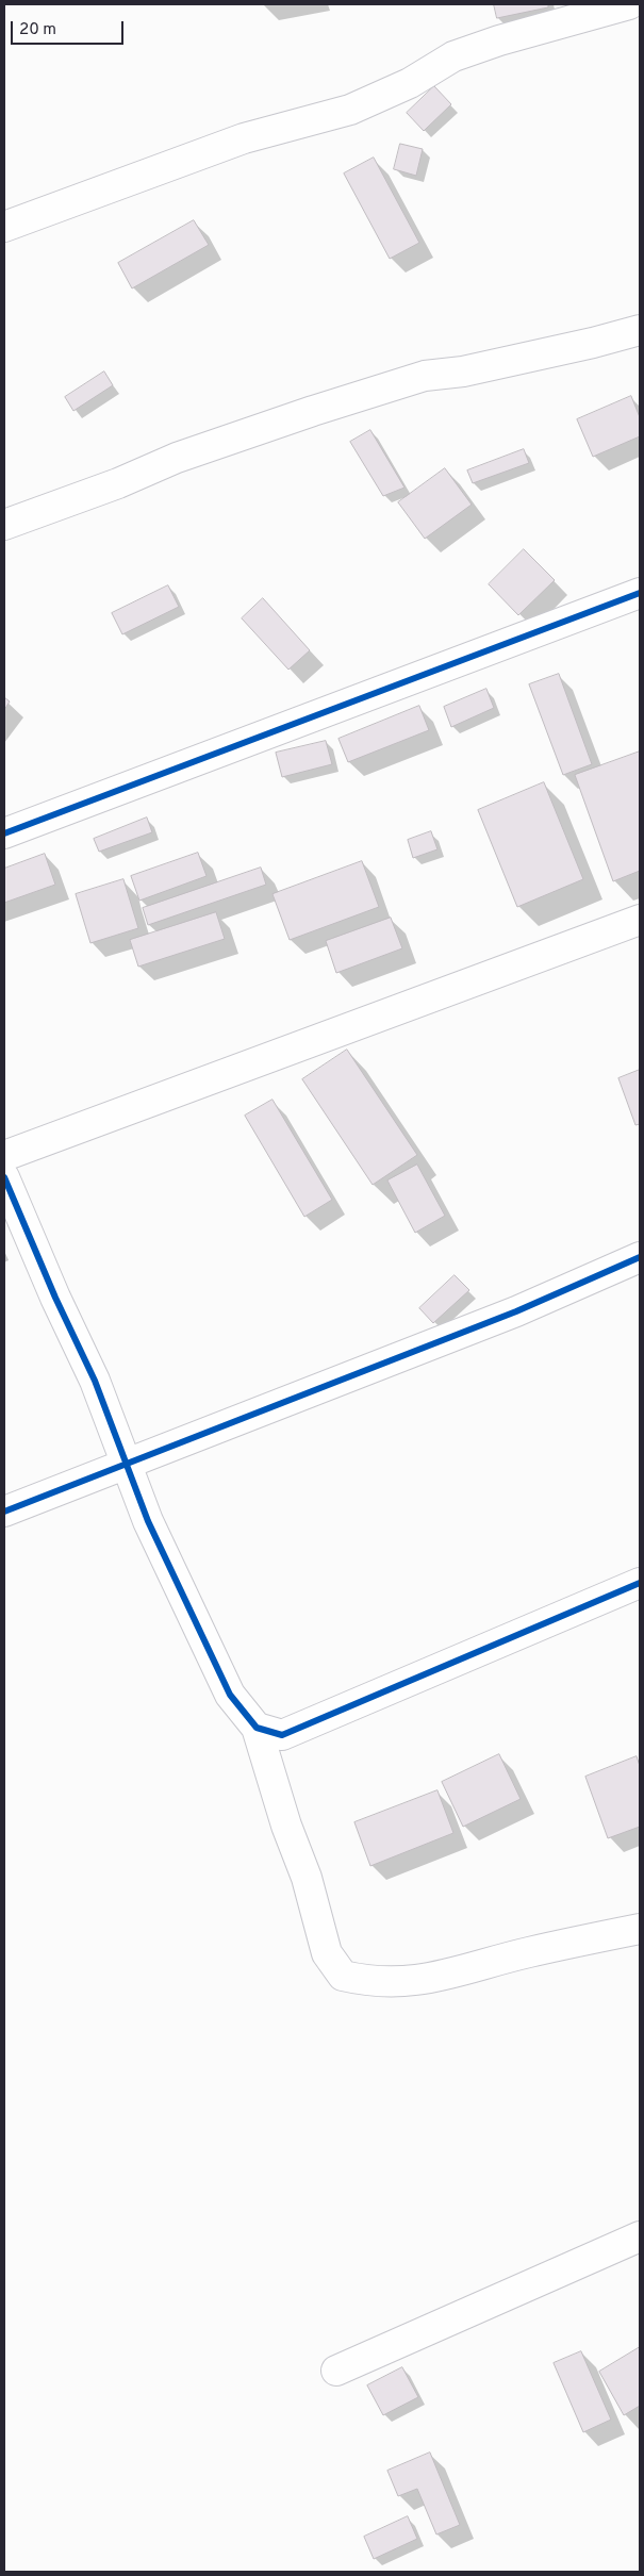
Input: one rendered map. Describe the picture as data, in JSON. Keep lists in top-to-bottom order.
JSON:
{
  "scale_bar": "20 m"
}
